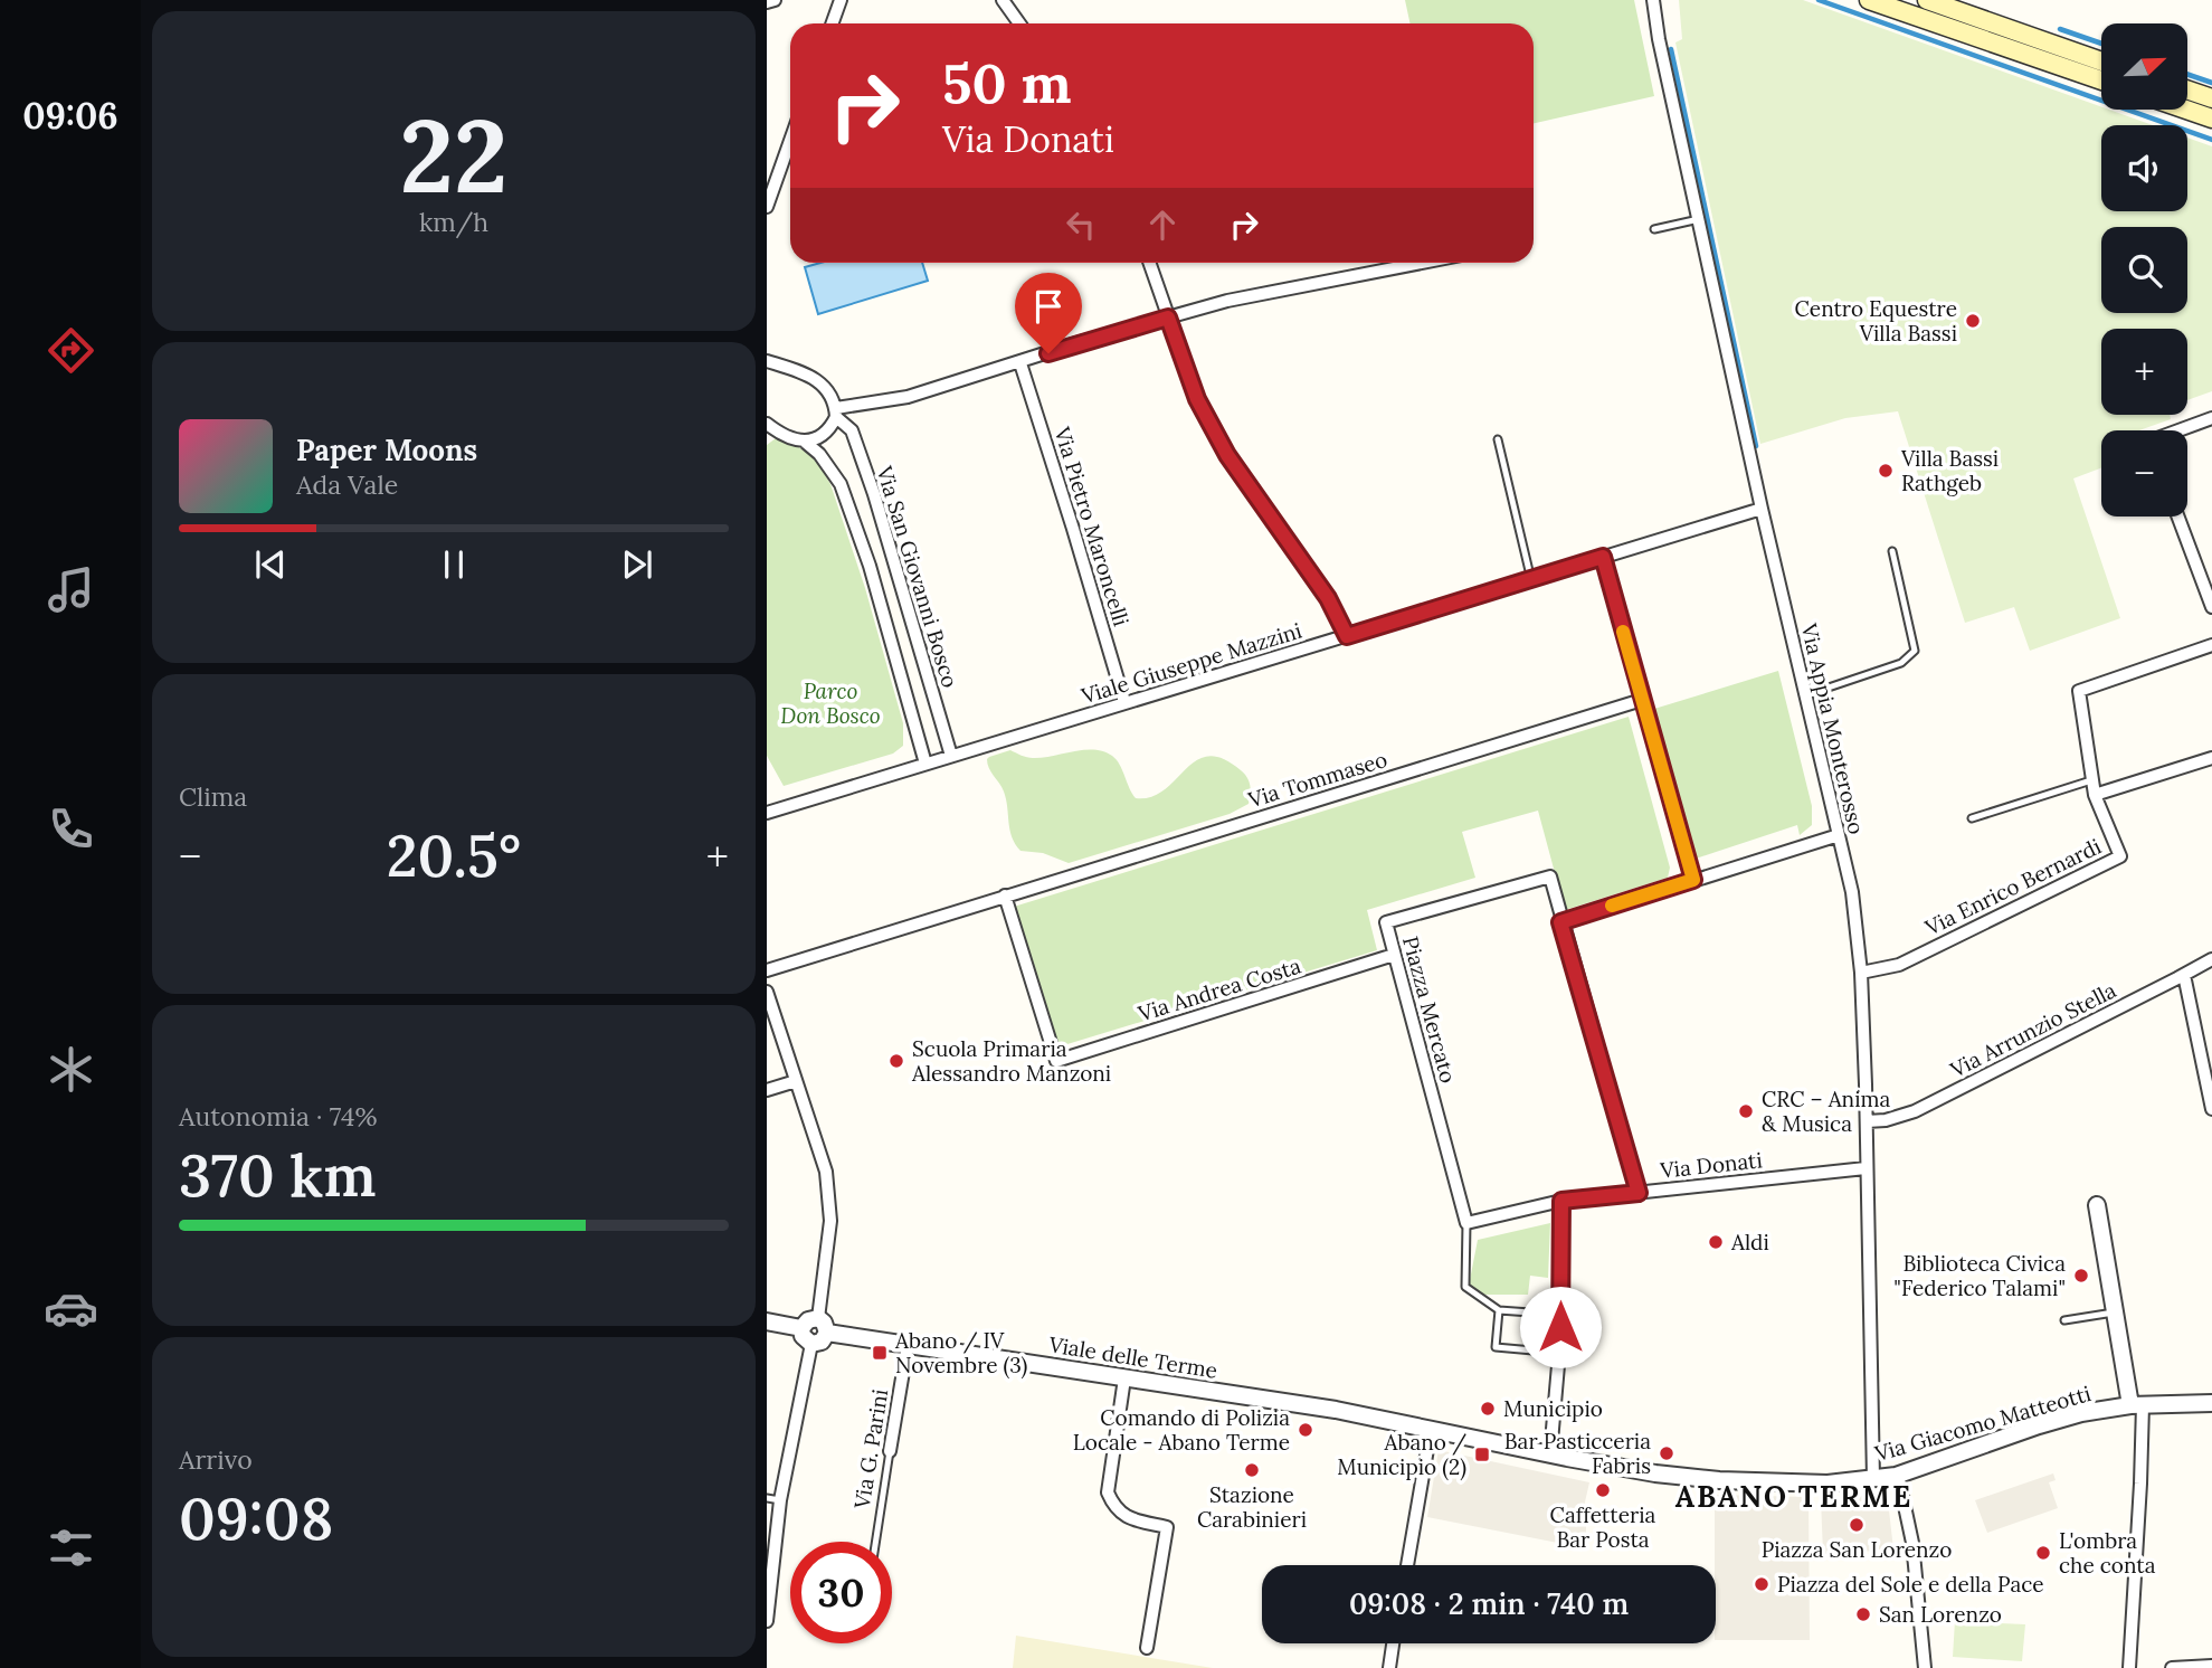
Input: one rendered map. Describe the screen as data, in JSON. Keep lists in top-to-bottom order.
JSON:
{
  "streets": {
    "street": [
      "Via Pietro Maroncelli",
      "Via San Giovanni Bosco",
      "Viale Giuseppe Mazzini",
      "Via Appia Monterosso",
      "Via Tommaseo",
      "Via Enrico Bernardi",
      "Via Andrea Costa",
      "Piazza Mercato",
      "Via Arrunzio Stella",
      "Via Donati",
      "Viale delle Terme",
      "Via Giacomo Matteotti",
      "Via G. Parini"
    ]
  },
  "crossings": [
    ["Via Pietro Maroncelli", "Viale Giuseppe Mazzini"],
    ["Via San Giovanni Bosco", "Viale Giuseppe Mazzini"],
    ["Viale Giuseppe Mazzini", "Via Appia Monterosso"],
    ["Via Appia Monterosso", "Via Enrico Bernardi"],
    ["Via Appia Monterosso", "Via Arrunzio Stella"],
    ["Via Appia Monterosso", "Via Donati"],
    ["Via Appia Monterosso", "Via Giacomo Matteotti"],
    ["Via Tommaseo", "Via Andrea Costa"],
    ["Via Andrea Costa", "Piazza Mercato"],
    ["Piazza Mercato", "Via Donati"],
    ["Viale delle Terme", "Via Giacomo Matteotti"],
    ["Viale delle Terme", "Via G. Parini"]
  ],
  "districts": ["ABANO TERME"],
  "parks": ["Parco Don Bosco"],
  "places": {
    "other": [
      "Centro Equestre Villa Bassi",
      "Villa Bassi Rathgeb",
      "Scuola Primaria Alessandro Manzoni",
      "CRC – Anima & Musica",
      "Aldi",
      "Biblioteca Civica \"Federico Talami\"",
      "Municipio",
      "Comando di Polizia Locale - Abano Terme",
      "Bar Pasticceria Fabris",
      "Stazione Carabinieri",
      "Caffetteria Bar Posta",
      "Piazza San Lorenzo",
      "L'ombra che conta",
      "Piazza del Sole e della Pace",
      "San Lorenzo"
    ],
    "transit": ["Abano / IV Novembre (3)", "Abano / Municipio (2)"]
  },
  "north": "top right",
  "page": {
    "tabs": "09:06",
    "tile": [
      ["22", "km/h"],
      "Clima",
      ["Autonomia · 74%", "370 km"],
      ["Arrivo", "09:08"]
    ],
    "map_buttons": ["+", "−"],
    "turn": ["50 m", "Via Donati"],
    "song": ["Paper Moons", "Ada Vale"],
    "heat": ["−", "20.5°", "+"],
    "limit": "30",
    "trip": "09:08 · 2 min · 740 m"
  }
}
